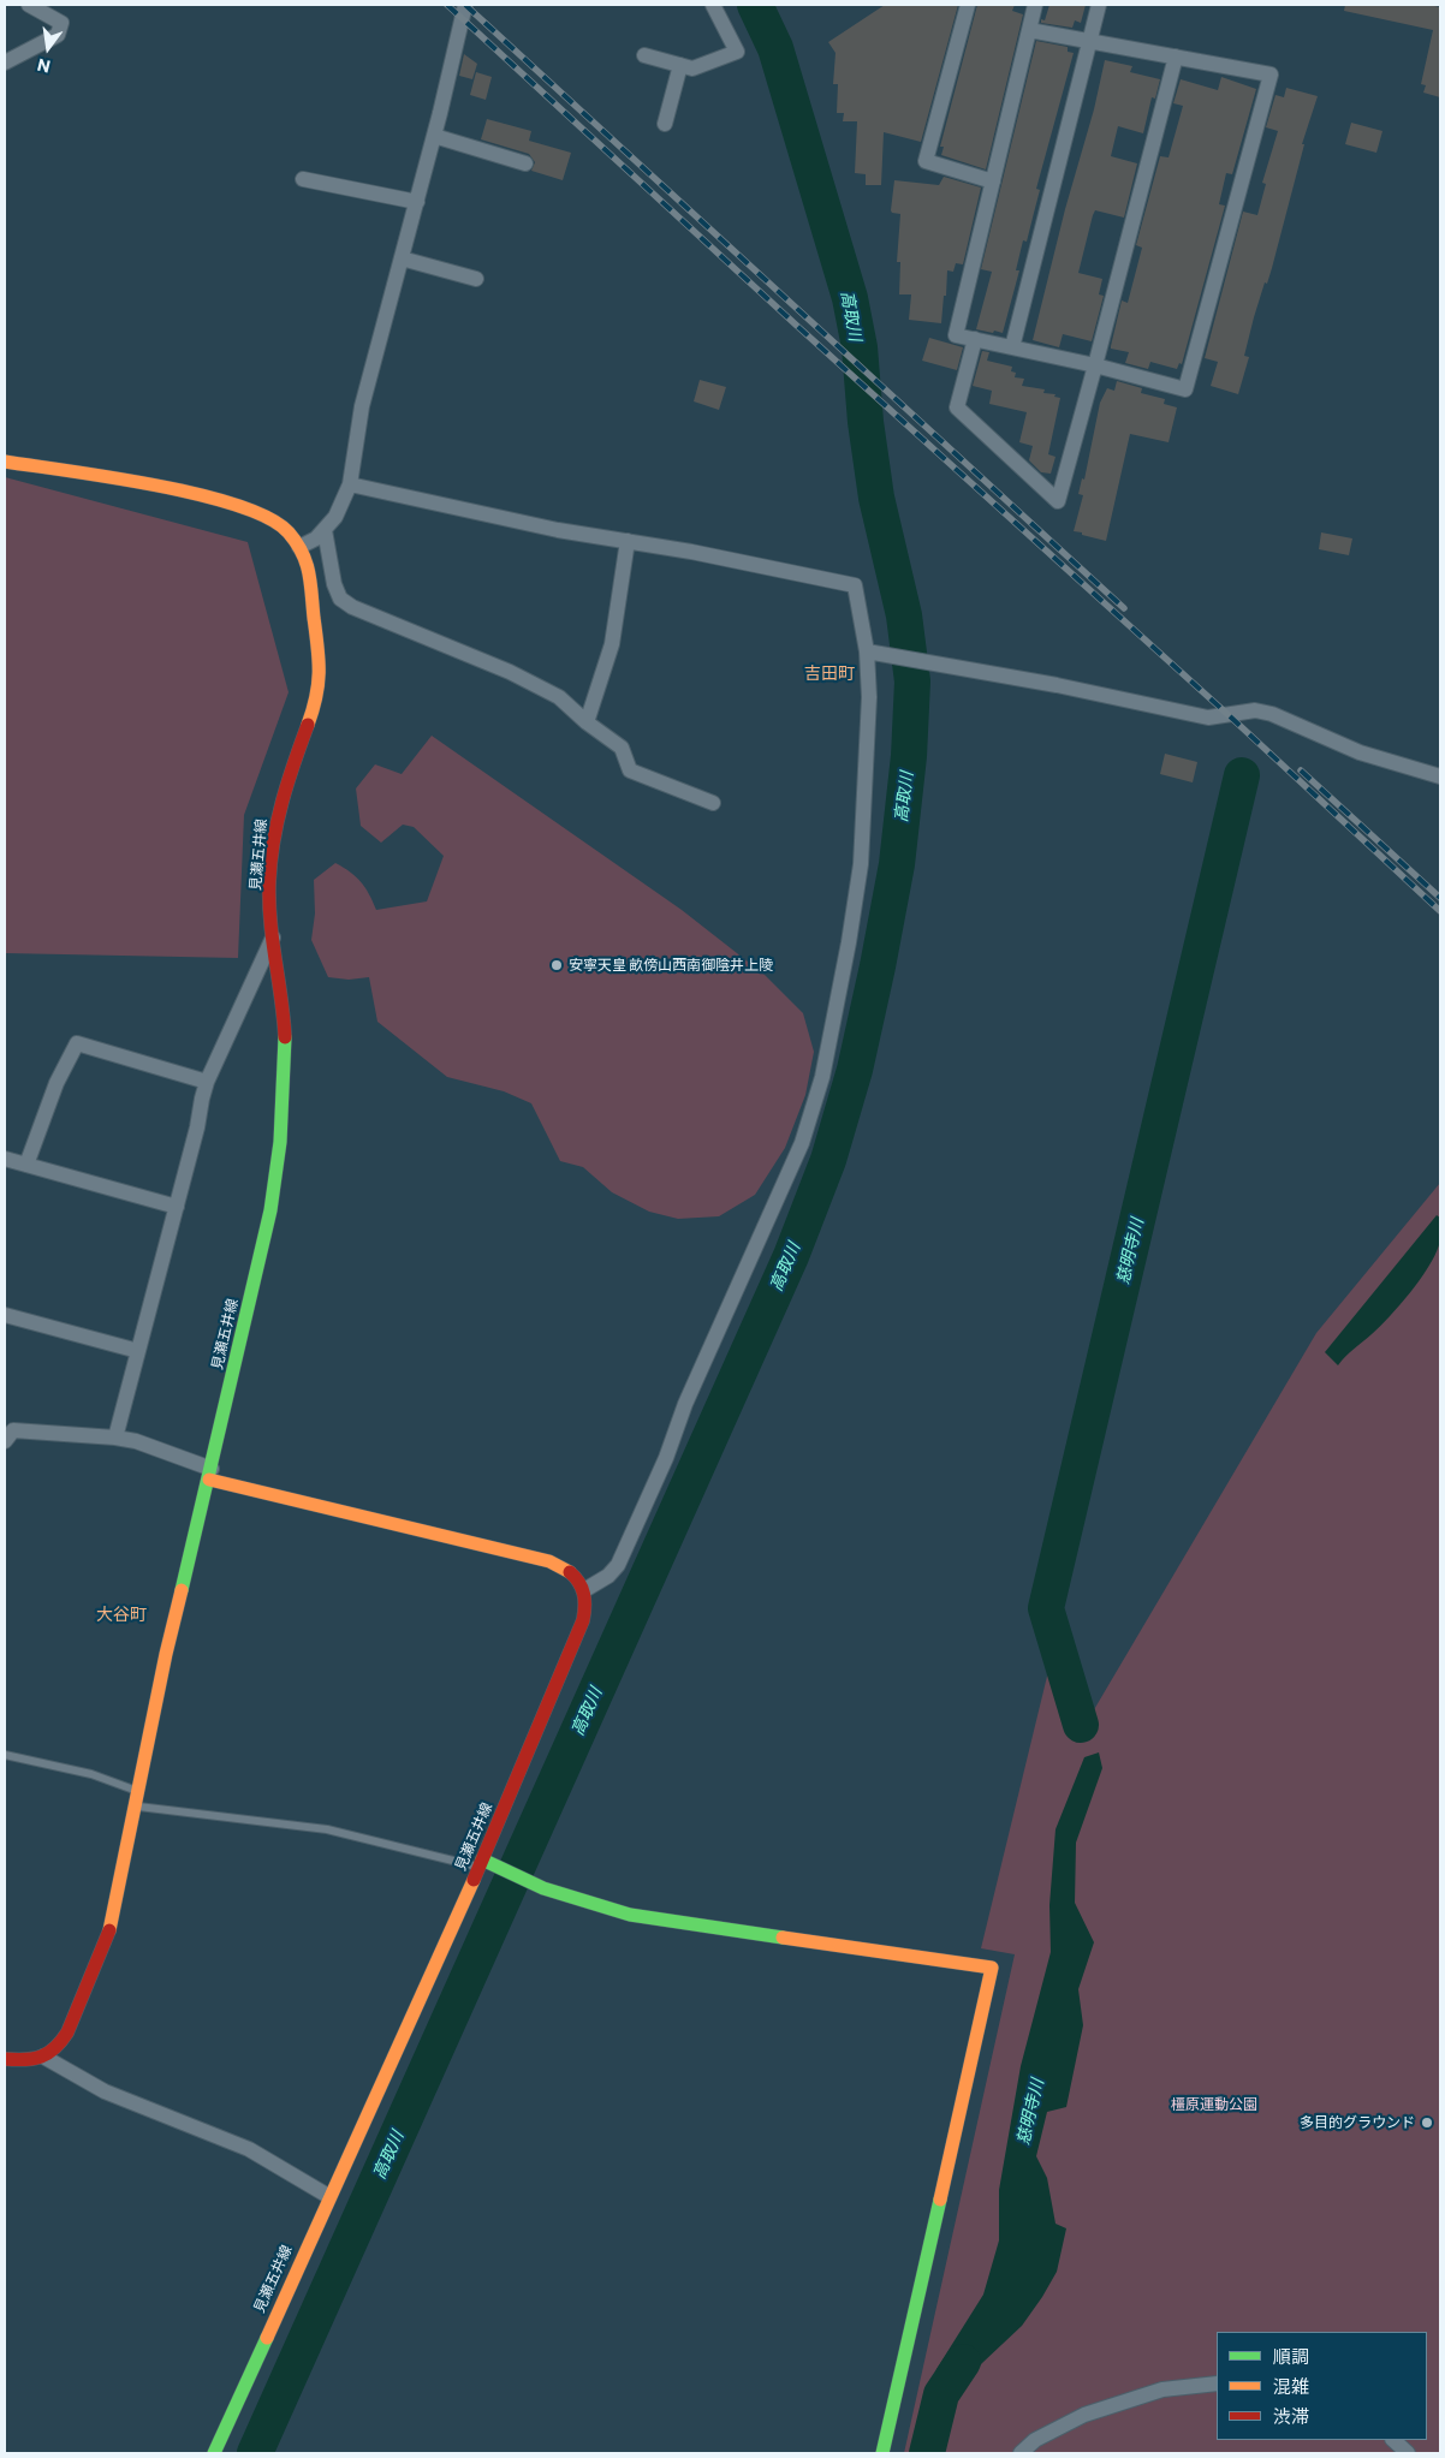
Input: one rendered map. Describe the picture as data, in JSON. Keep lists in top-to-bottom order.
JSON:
{
  "streets": {
    "main road": ["見瀬五井線"]
  },
  "districts": ["吉田町", "大谷町"],
  "water": ["高取川", "慈明寺川"],
  "parks": ["橿原運動公園"],
  "places": ["安寧天皇 畝傍山西南御陰井上陵", "多目的グラウンド"],
  "legend": ["順調", "混雑", "渋滞"],
  "north": "bottom"
}
